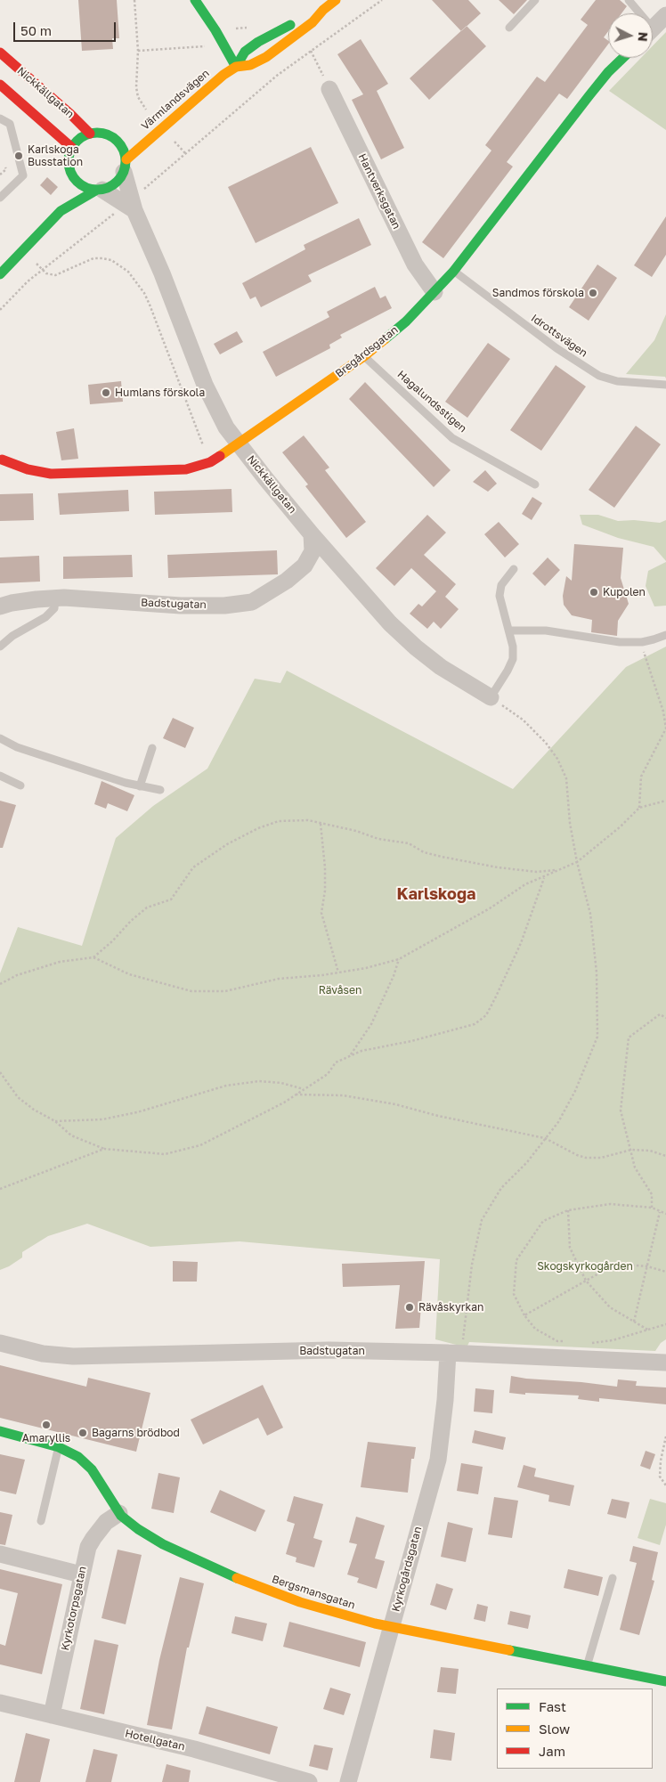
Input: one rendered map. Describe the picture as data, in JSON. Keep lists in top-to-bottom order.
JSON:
{
  "streets": {
    "street": [
      "Nickkällgatan",
      "Värmlandsvägen",
      "Hantverksgatan",
      "Bregårdsgatan",
      "Badstugatan",
      "Kyrkogårdsgatan",
      "Bergsmansgatan",
      "Kyrkotorpsgatan",
      "Hotellgatan"
    ],
    "lane": ["Idrottsvägen", "Hagalundsstigen"]
  },
  "crossings": [
    ["Nickkällgatan", "Värmlandsvägen"],
    ["Nickkällgatan", "Bregårdsgatan"],
    ["Nickkällgatan", "Badstugatan"],
    ["Hantverksgatan", "Bregårdsgatan"],
    ["Idrottsvägen", "Bregårdsgatan"],
    ["Bregårdsgatan", "Hagalundsstigen"],
    ["Badstugatan", "Kyrkogårdsgatan"],
    ["Kyrkogårdsgatan", "Bergsmansgatan"],
    ["Bergsmansgatan", "Kyrkotorpsgatan"],
    ["Kyrkotorpsgatan", "Hotellgatan"]
  ],
  "districts": ["Karlskoga"],
  "parks": ["Rävåsen", "Skogskyrkogården"],
  "places": [
    "Karlskoga Busstation",
    "Sandmos förskola",
    "Humlans förskola",
    "Kupolen",
    "Rävåskyrkan",
    "Amaryllis",
    "Bagarns brödbod"
  ],
  "legend": ["Fast", "Slow", "Jam"],
  "scale_bar": "50 m",
  "north": "right"
}
